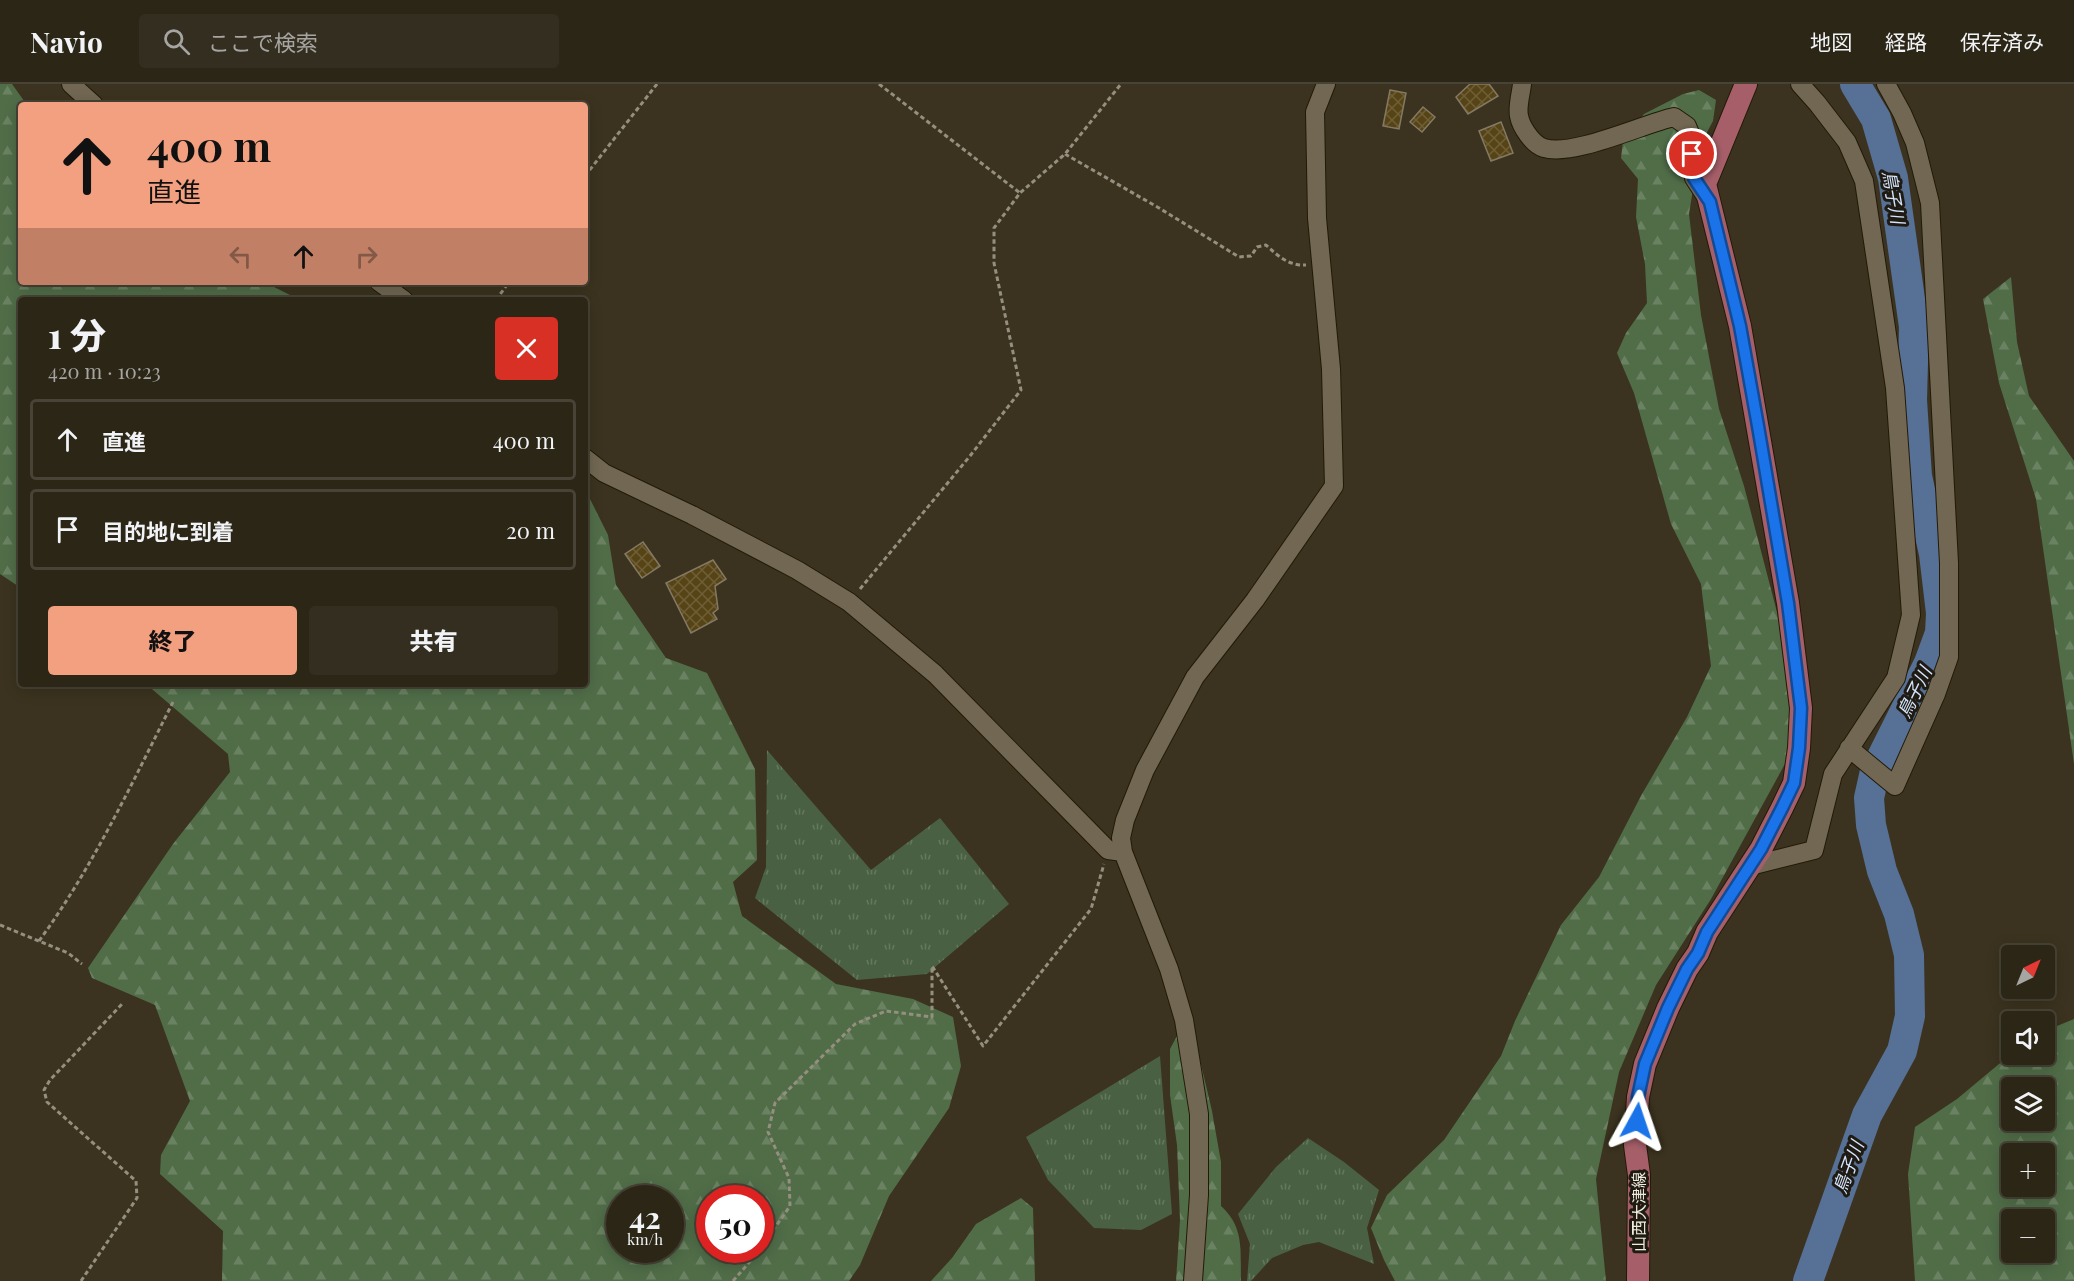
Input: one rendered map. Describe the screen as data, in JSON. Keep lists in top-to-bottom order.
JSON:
{
  "streets": {
    "main road": ["山西大津線"]
  },
  "water": ["鳥子川"],
  "north": "top right",
  "page": {
    "header": "Navio",
    "search": "ここで検索",
    "nav": ["地図", "経路", "保存済み"],
    "turn": ["400 m", "直進"],
    "heading": ["1 分", "420 m · 10:23"],
    "list": [
      {
        "name": "直進",
        "value": "400 m"
      },
      {
        "name": "目的地に到着",
        "value": "20 m"
      }
    ],
    "buttons": ["終了", "共有"],
    "map_buttons": ["+", "−"],
    "speed": "42 km/h",
    "limit": "50"
  }
}
